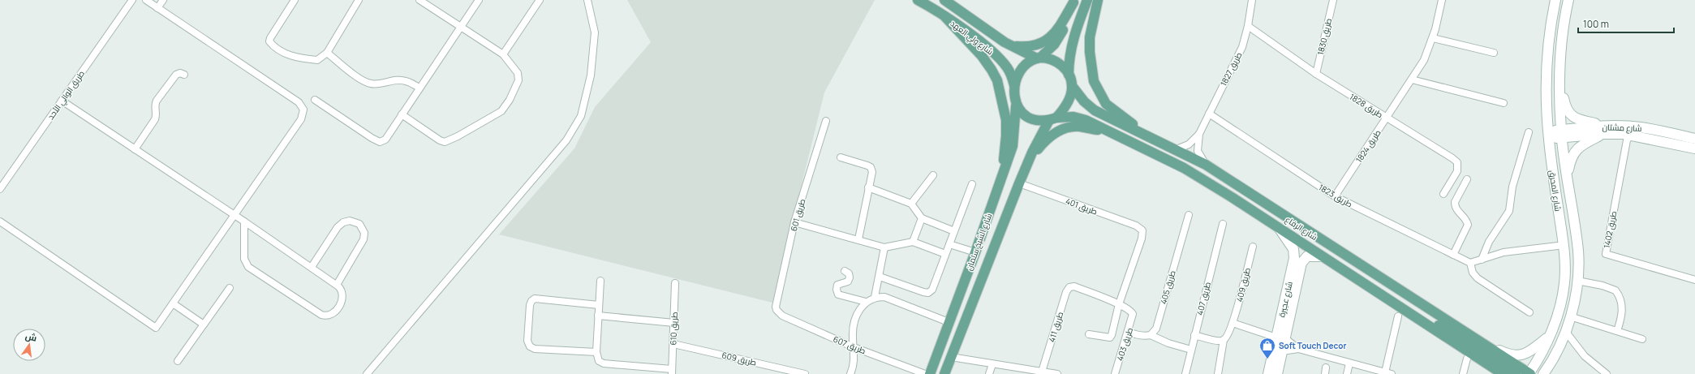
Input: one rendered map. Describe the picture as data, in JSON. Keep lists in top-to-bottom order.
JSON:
{
  "streets": {
    "main road": [
      "شارع ولي العهد",
      "شارع مشتان",
      "شارع المحرق",
      "شارع الرفاع",
      "شارع الشيخ سلمان",
      "شارع عجيرة"
    ],
    "street": [
      "طريق 1830",
      "طريق 1827",
      "طريق الوالي الأحد",
      "طريق 1828",
      "طريق 1824",
      "طريق 1823",
      "طريق 401",
      "طريق 601",
      "طريق 1402",
      "طريق 409",
      "طريق 405",
      "طريق 407",
      "طريق 411",
      "طريق 610",
      "طريق 403",
      "طريق 607",
      "طريق 609"
    ]
  },
  "crossings": [
    ["طريق 1830", "طريق 1828"],
    ["شارع ولي العهد", "شارع الرفاع"],
    ["شارع ولي العهد", "شارع الشيخ سلمان"],
    ["طريق 1827", "طريق 1828"],
    ["طريق 1827", "طريق 1823"],
    ["طريق 1827", "شارع الرفاع"],
    ["طريق 1828", "طريق 1824"],
    ["شارع مشتان", "شارع المحرق"],
    ["شارع مشتان", "طريق 1402"],
    ["طريق 1824", "طريق 1823"],
    ["شارع المحرق", "شارع الرفاع"],
    ["طريق 401", "شارع الشيخ سلمان"],
    ["طريق 401", "طريق 411"],
    ["طريق 401", "طريق 403"],
    ["طريق 601", "طريق 607"],
    ["شارع الرفاع", "شارع الشيخ سلمان"],
    ["شارع الرفاع", "شارع عجيرة"],
    ["طريق 411", "طريق 403"],
    ["طريق 610", "طريق 609"]
  ],
  "places": {
    "shop": ["Soft Touch Decor"]
  },
  "scale_bar": "100 m",
  "north": "top"
}
